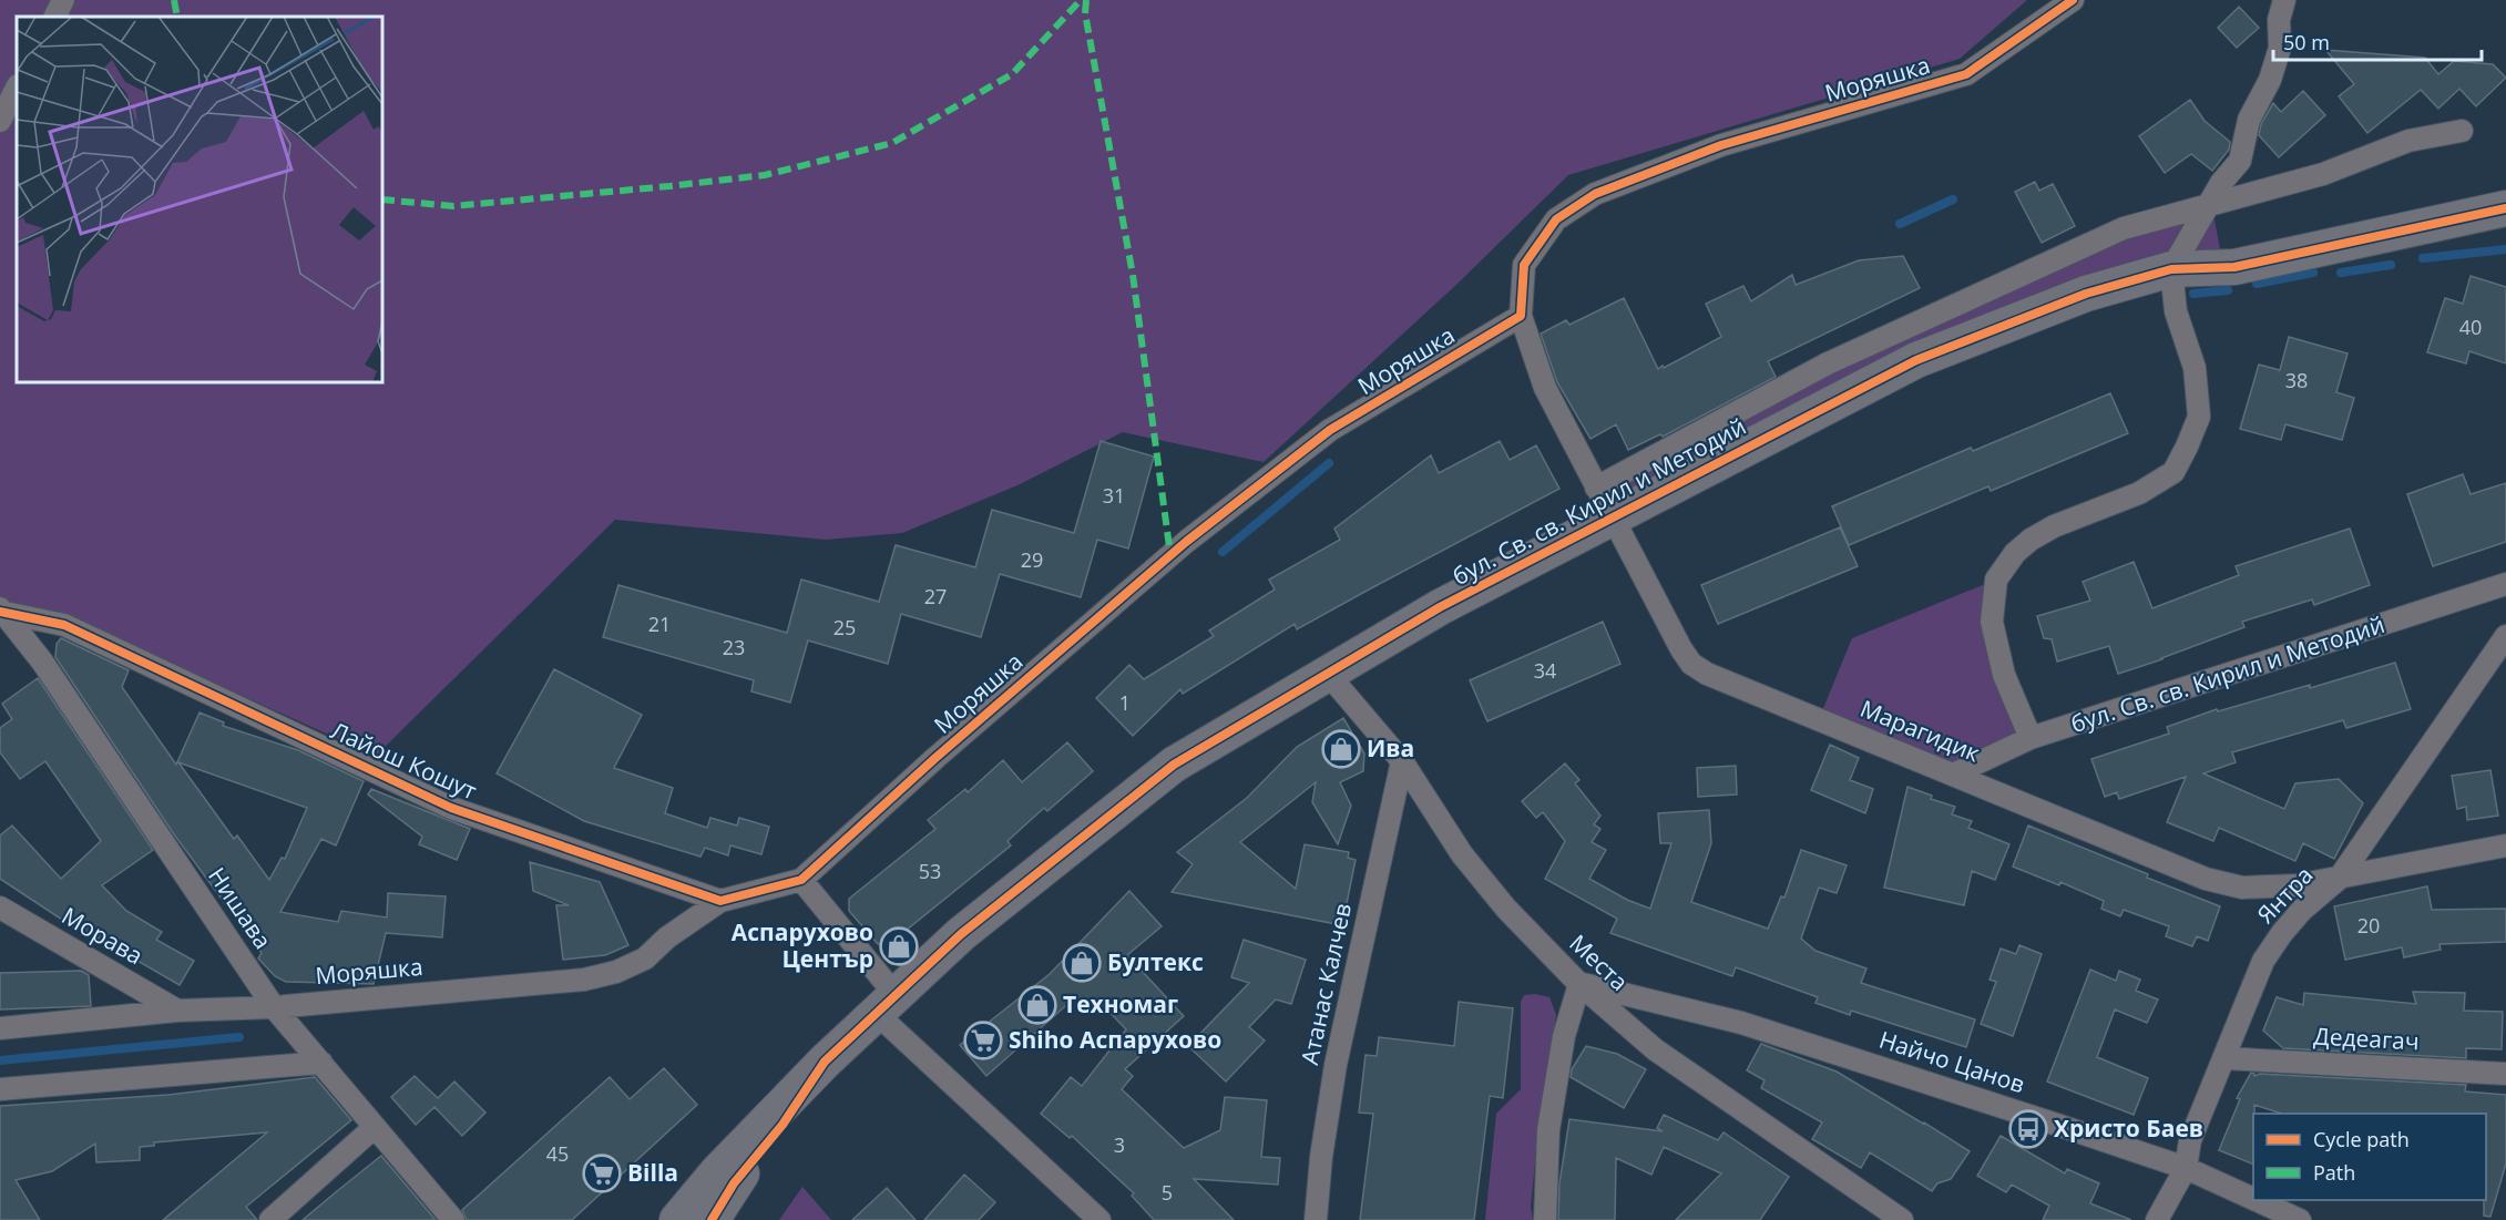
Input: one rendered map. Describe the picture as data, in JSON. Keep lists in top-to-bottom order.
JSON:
{
  "streets": {
    "main road": ["бул. Св. св. Кирил и Методий"],
    "street": [
      "Моряшка",
      "Марагидик",
      "Лайош Кошут",
      "Янтра",
      "Нишава",
      "Морава",
      "Места",
      "Атанас Калчев",
      "Дедеагач",
      "Найчо Цанов"
    ]
  },
  "crossings": [
    ["Моряшка", "Марагидик"],
    ["Моряшка", "Лайош Кошут"],
    ["Моряшка", "Нишава"],
    ["Моряшка", "Морава"],
    ["бул. Св. св. Кирил и Методий", "Марагидик"],
    ["бул. Св. св. Кирил и Методий", "Места"],
    ["Марагидик", "Янтра"],
    ["Лайош Кошут", "Нишава"],
    ["Янтра", "Дедеагач"],
    ["Янтра", "Найчо Цанов"],
    ["Места", "Атанас Калчев"],
    ["Места", "Найчо Цанов"]
  ],
  "places": {
    "shop": [
      "Ива",
      "Аспарухово Център",
      "Бултекс",
      "Техномаг"
    ],
    "supermarket": ["Shiho Аспарухово", "Billa"],
    "bus stop": ["Христо Баев"]
  },
  "house_numbers": [
    "40",
    "38",
    "31",
    "29",
    "27",
    "21",
    "25",
    "23",
    "34",
    "1",
    "53",
    "20",
    "3",
    "45",
    "5"
  ],
  "legend": ["Cycle path", "Path"],
  "scale_bar": "50 m"
}
